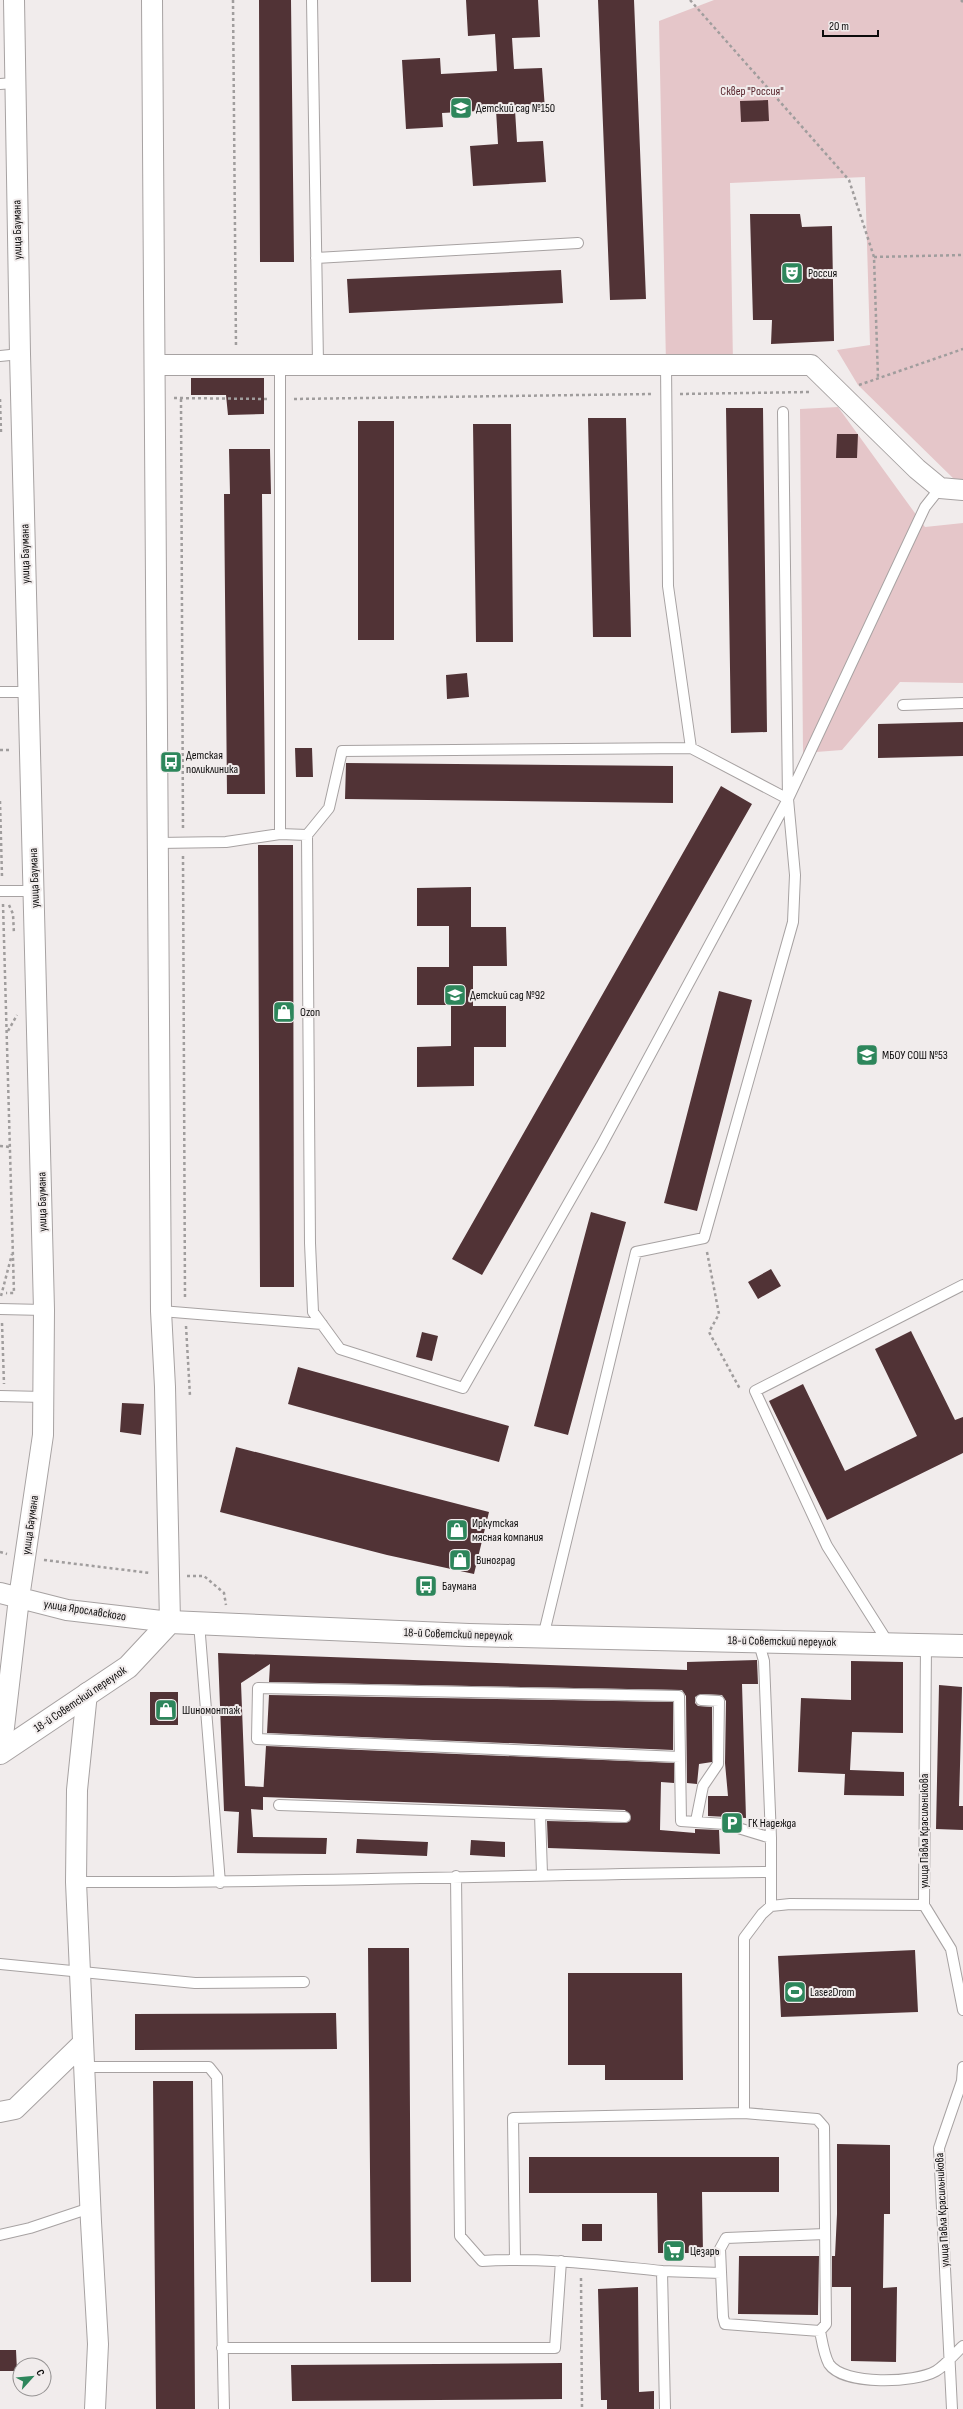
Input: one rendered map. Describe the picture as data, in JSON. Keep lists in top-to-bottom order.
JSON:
{
  "streets": {
    "street": ["улица Баумана", "улица Ярославского", "18-й Советский переулок"],
    "lane": ["улица Павла Красильникова"]
  },
  "crossings": [
    ["улица Баумана", "улица Ярославского"],
    ["улица Баумана", "18-й Советский переулок"],
    ["улица Ярославского", "18-й Советский переулок"],
    ["18-й Советский переулок", "улица Павла Красильникова"]
  ],
  "parks": ["Сквер \"Россия\""],
  "places": {
    "school or university": ["Детский сад №150", "Детский сад №92", "МБОУ СОШ №53"],
    "theatre": ["Россия"],
    "bus stop": ["Детская поликлиника", "Баумана"],
    "shop": [
      "Ozon",
      "Иркутская мясная компания",
      "Виноград",
      "Шиномонтаж"
    ],
    "parking": ["ГК Надежда"],
    "sports": ["LaseгDrom"],
    "supermarket": ["Цезарь"]
  },
  "scale_bar": "20 m",
  "north": "top right"
}
